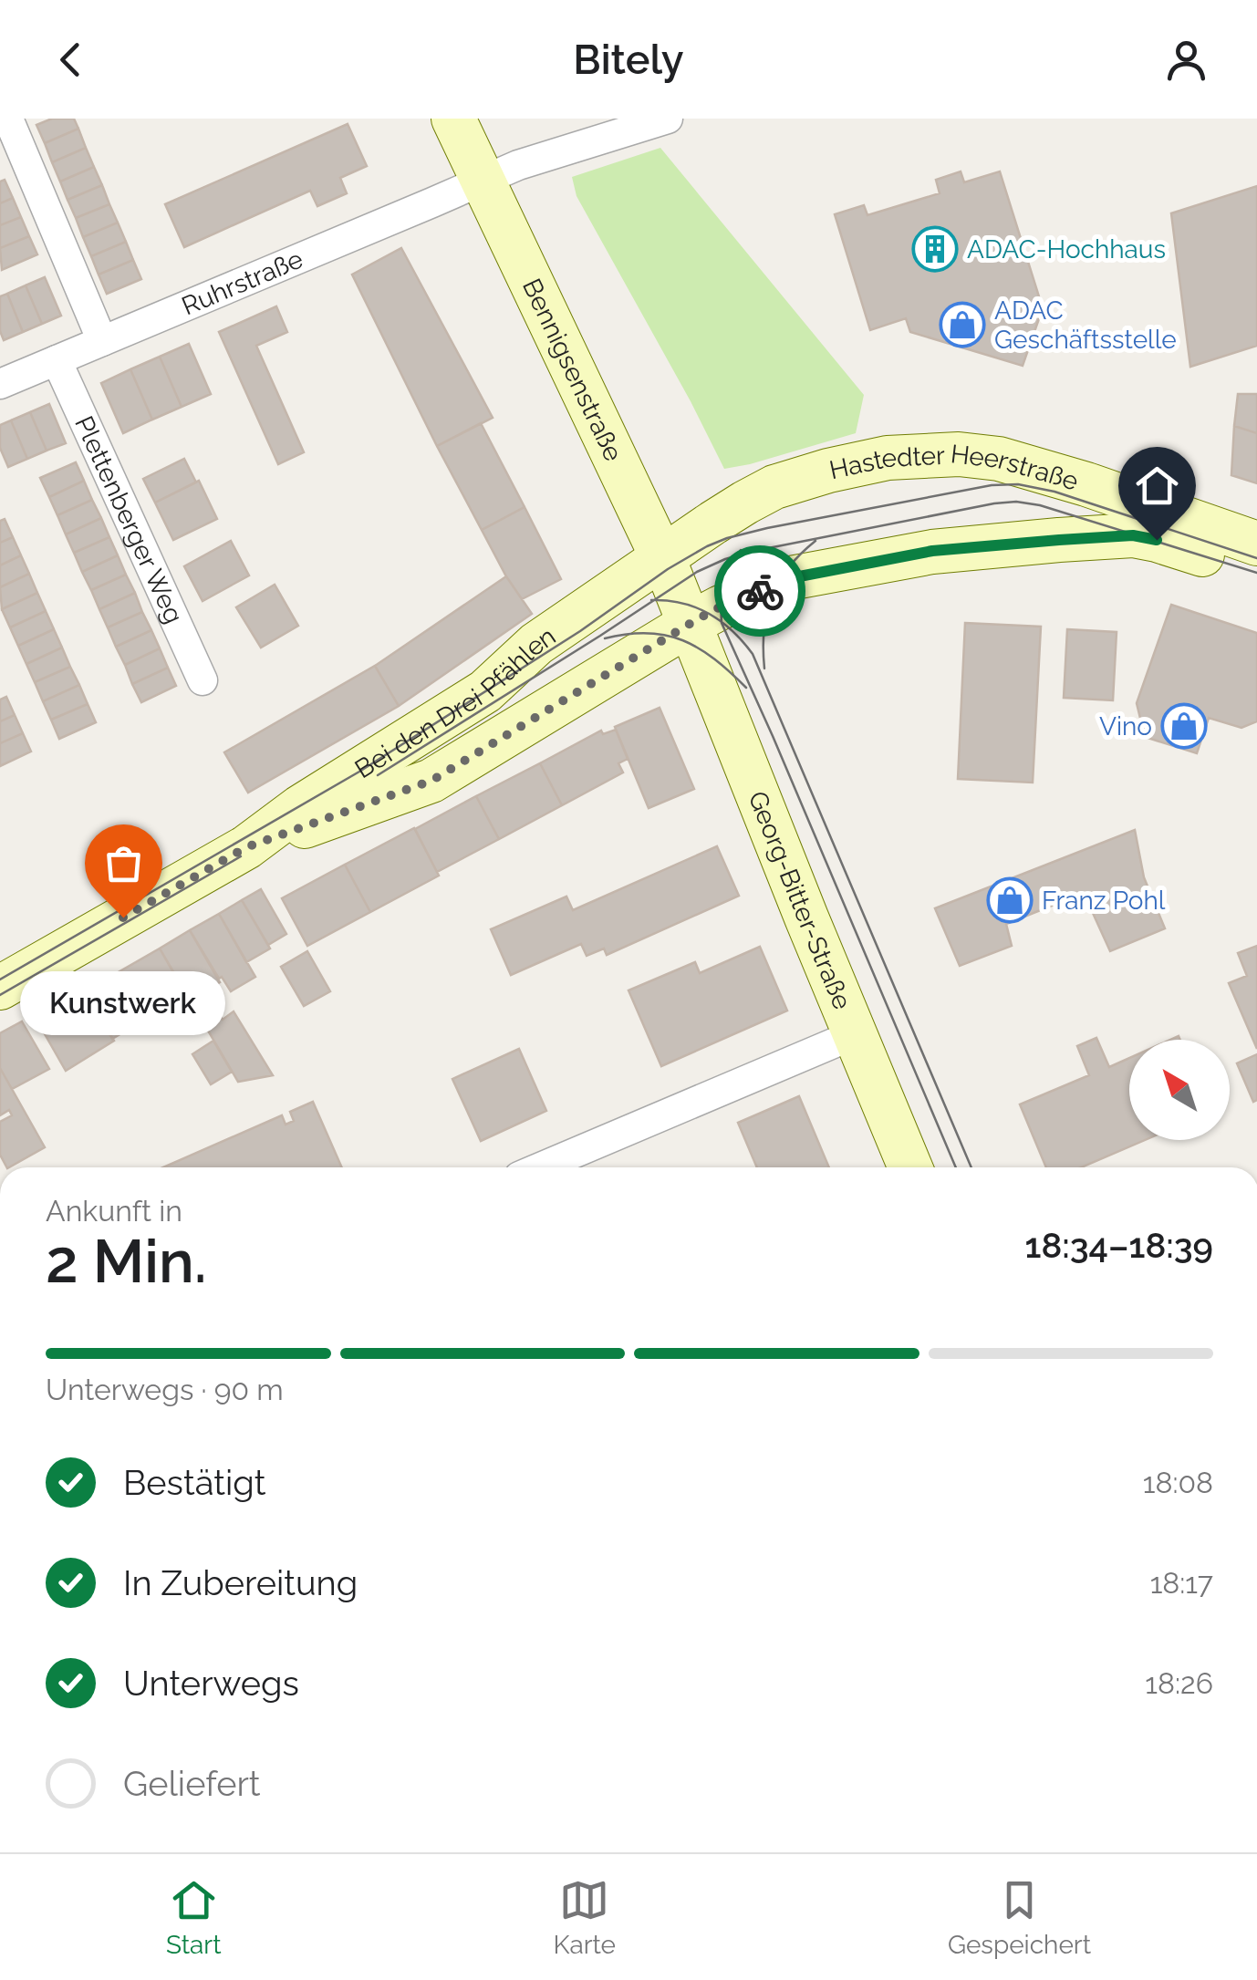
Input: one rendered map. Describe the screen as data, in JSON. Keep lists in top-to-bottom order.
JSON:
{
  "streets": {
    "street": [
      "Ruhrstraße",
      "Bennigsenstraße",
      "Hastedter Heerstraße",
      "Plettenberger Weg",
      "Bei den Drei Pfählen",
      "Georg-Bitter-Straße"
    ]
  },
  "crossings": [
    ["Ruhrstraße", "Bennigsenstraße"],
    ["Ruhrstraße", "Plettenberger Weg"],
    ["Bennigsenstraße", "Hastedter Heerstraße"],
    ["Bennigsenstraße", "Bei den Drei Pfählen"],
    ["Bennigsenstraße", "Georg-Bitter-Straße"],
    ["Hastedter Heerstraße", "Bei den Drei Pfählen"],
    ["Bei den Drei Pfählen", "Georg-Bitter-Straße"]
  ],
  "places": {
    "building": ["ADAC-Hochhaus"],
    "shop": ["ADAC Geschäftsstelle", "Vino", "Franz Pohl"],
    "other": ["Kunstwerk"]
  },
  "north": "top left",
  "page": {
    "header": "Bitely",
    "bubble": "Kunstwerk",
    "heading": ["2 Min.", "Ankunft in", "18:34–18:39"],
    "bar": "Unterwegs · 90 m",
    "list": [
      ["Bestätigt", "18:08"],
      ["In Zubereitung", "18:17"],
      ["Unterwegs", "18:26"],
      "Geliefert"
    ],
    "tabs": ["Start", "Karte", "Gespeichert"]
  }
}
